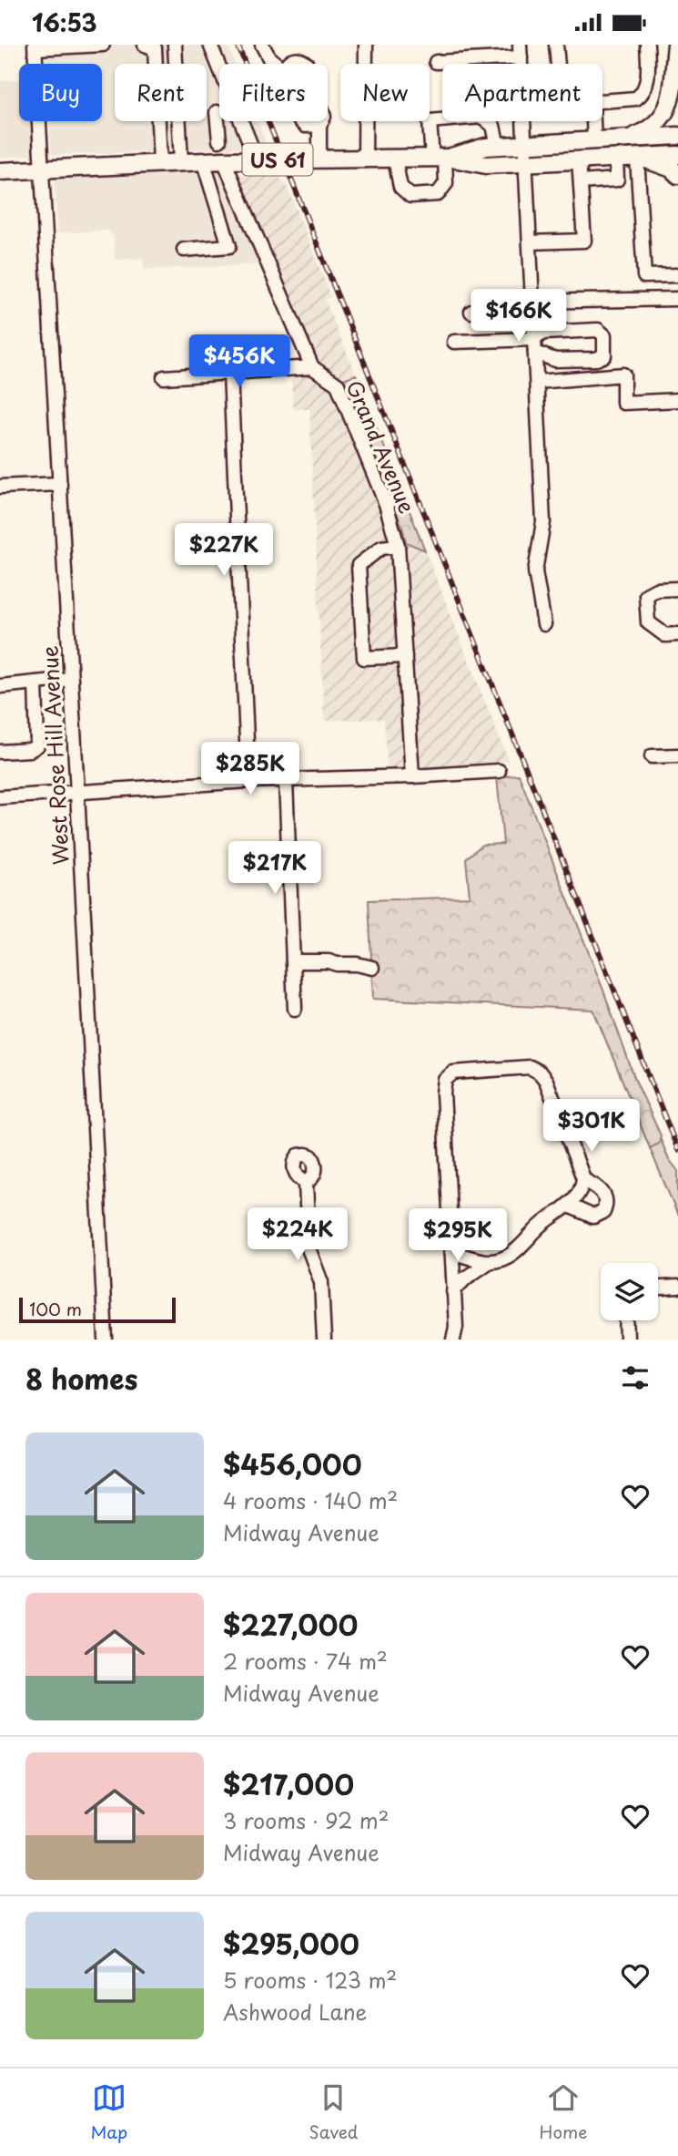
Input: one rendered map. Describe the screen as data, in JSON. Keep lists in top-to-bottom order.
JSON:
{
  "streets": {
    "main road": ["US 61"],
    "street": ["Grand Avenue", "West Rose Hill Avenue"]
  },
  "crossings": [
    ["US 61", "West Rose Hill Avenue"]
  ],
  "scale_bar": "100 m",
  "page": {
    "status": "16:53",
    "chip": [
      "Buy",
      "Rent",
      "Filters",
      "New",
      "Apartment"
    ],
    "price": [
      "$166K",
      "$456K",
      "$227K",
      "$285K",
      "$217K",
      "$301K",
      "$224K",
      "$295K"
    ],
    "scale": "100 m",
    "heading": "8 homes",
    "list": [
      {
        "name": "$456,000",
        "note": "4 rooms · 140 m² · Midway Avenue"
      },
      {
        "name": "$227,000",
        "note": "2 rooms · 74 m² · Midway Avenue"
      },
      {
        "name": "$217,000",
        "note": "3 rooms · 92 m² · Midway Avenue"
      },
      {
        "name": "$295,000",
        "note": "5 rooms · 123 m² · Ashwood Lane"
      }
    ],
    "tabs": ["Map", "Saved", "Home"]
  }
}
